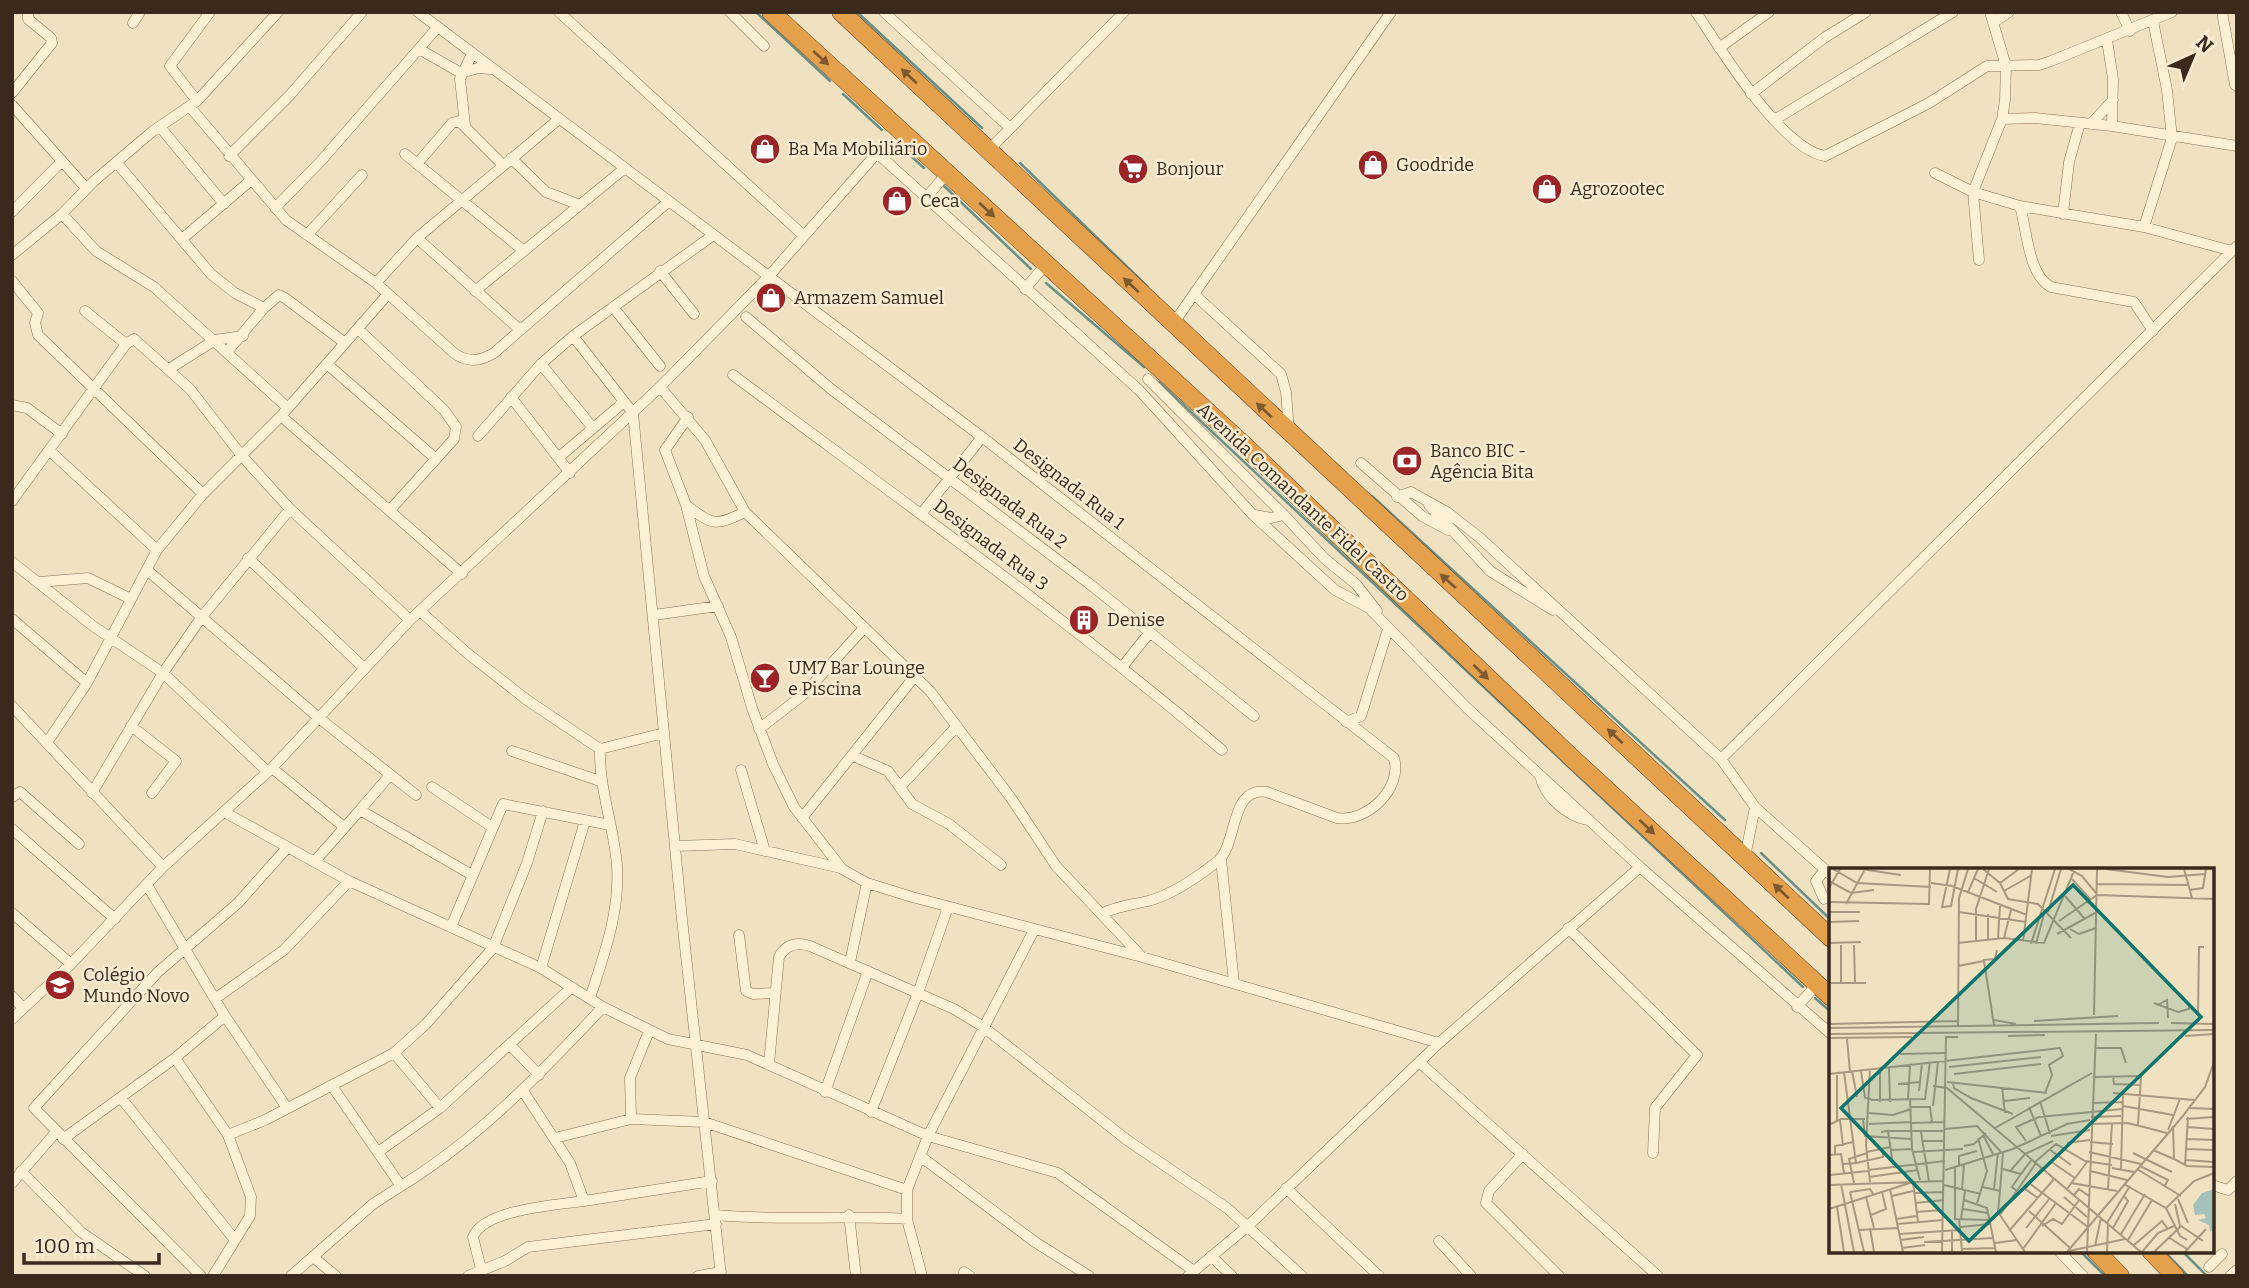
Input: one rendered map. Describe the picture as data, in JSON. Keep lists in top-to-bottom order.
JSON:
{
  "streets": {
    "highway": ["Avenida Comandante Fidel Castro"],
    "street": ["Designada Rua 1", "Designada Rua 2", "Designada Rua 3"]
  },
  "places": {
    "shop": [
      "Ba Ma Mobiliário",
      "Goodride",
      "Agrozootec",
      "Ceca",
      "Armazem Samuel"
    ],
    "supermarket": ["Bonjour"],
    "bank": ["Banco BIC - Agência Bita"],
    "building": ["Denise"],
    "bar": ["UM7 Bar Lounge e Piscina"],
    "school or university": ["Colégio Mundo Novo"]
  },
  "scale_bar": "100 m",
  "north": "top right"
}
